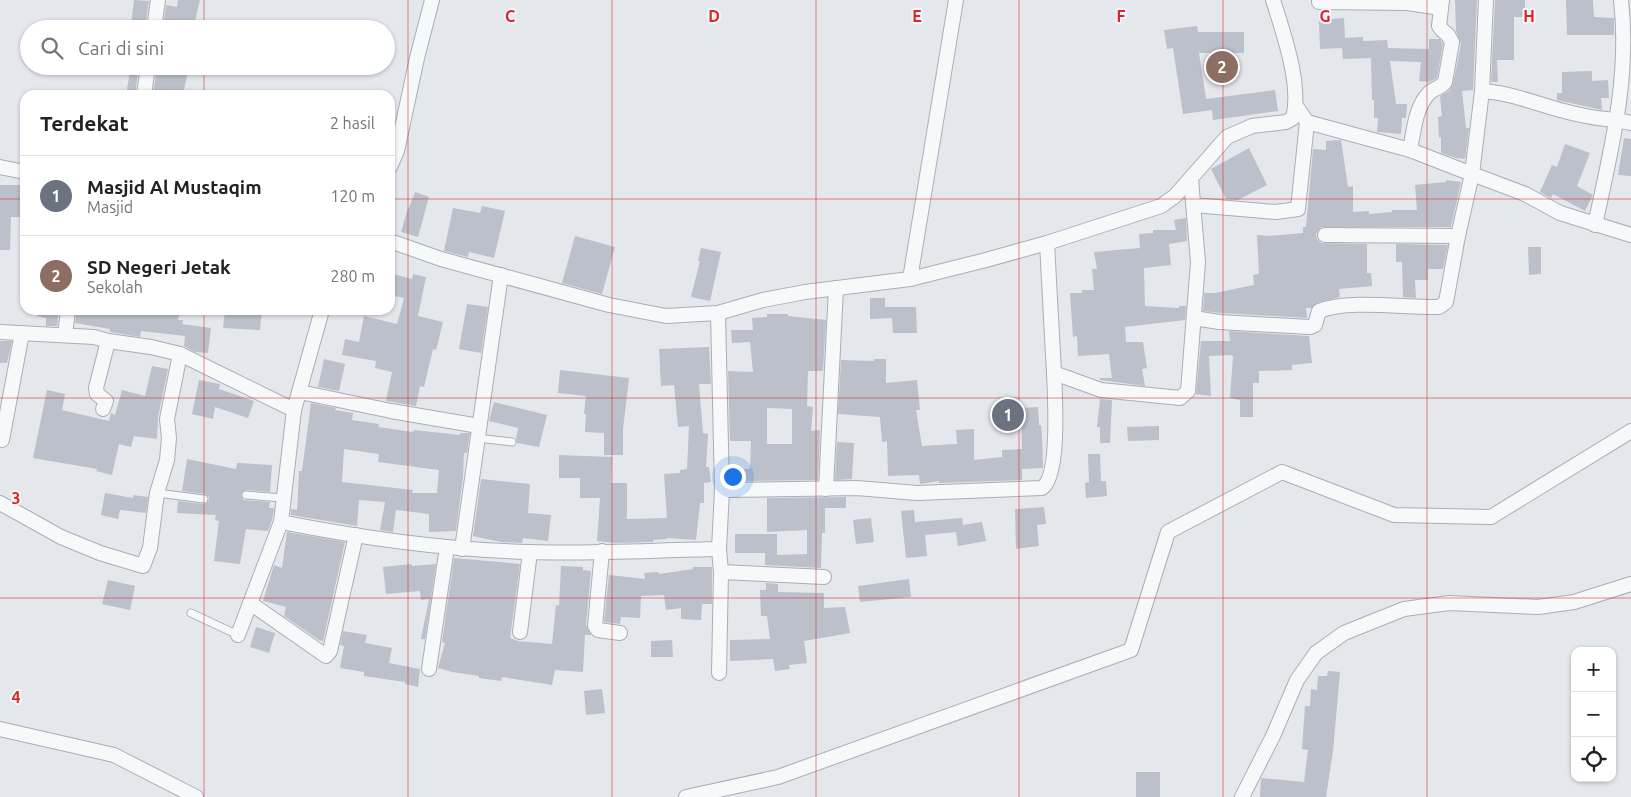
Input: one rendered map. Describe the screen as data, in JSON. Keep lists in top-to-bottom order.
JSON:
{
  "page": {
    "search": "Cari di sini",
    "pins": ["2", "1"],
    "heading": ["Terdekat", "2 hasil"],
    "list": [
      {
        "mark": "1",
        "name": "Masjid Al Mustaqim",
        "note": "Masjid",
        "value": "120 m"
      },
      {
        "mark": "2",
        "name": "SD Negeri Jetak",
        "note": "Sekolah",
        "value": "280 m"
      }
    ],
    "map_buttons": ["+", "−"]
  },
  "grid": {
    "columns": [
      "C",
      "D",
      "E",
      "F",
      "G",
      "H"
    ],
    "rows": ["3", "4"]
  }
}
